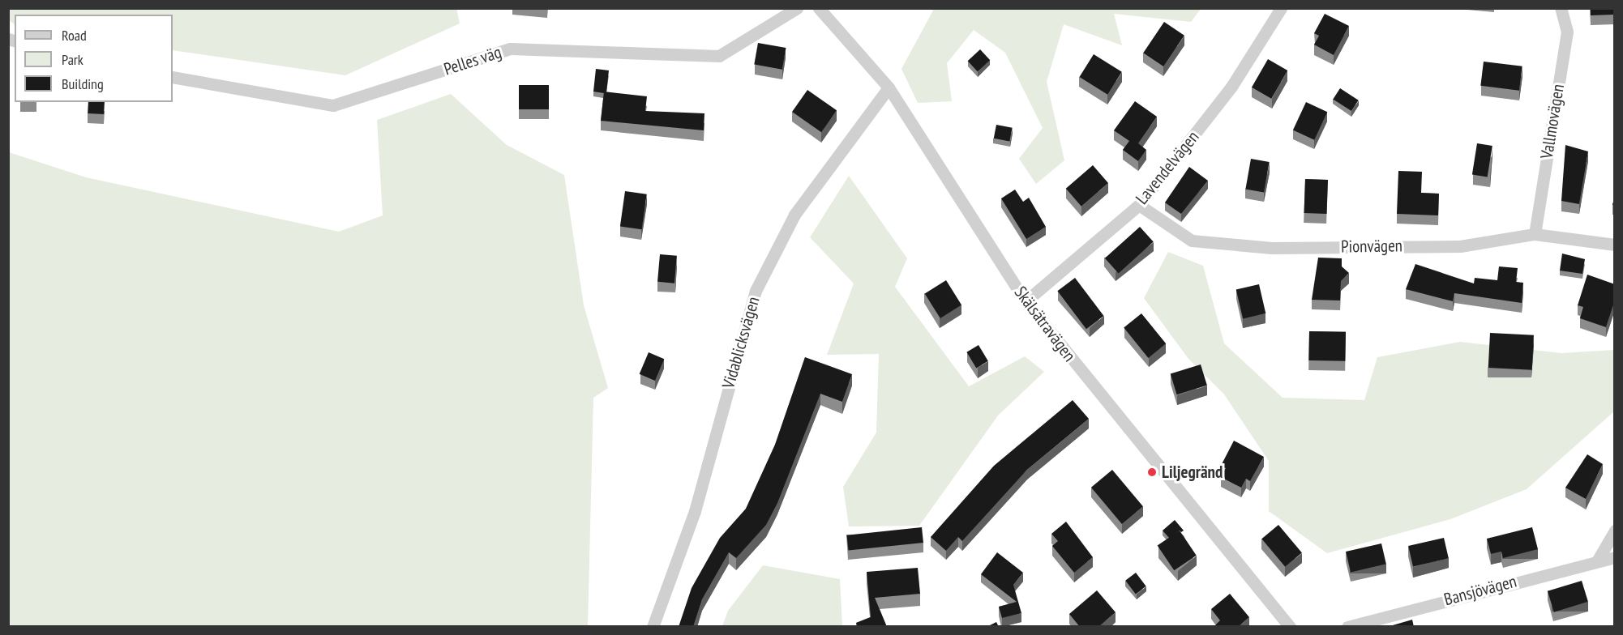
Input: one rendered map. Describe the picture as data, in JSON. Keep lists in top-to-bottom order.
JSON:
{
  "streets": {
    "street": [
      "Pelles väg",
      "Vallmovägen",
      "Lavendelvägen",
      "Pionvägen",
      "Skälsätravägen",
      "Vidablicksvägen",
      "Bansjövägen"
    ]
  },
  "crossings": [
    ["Vallmovägen", "Pionvägen"],
    ["Lavendelvägen", "Pionvägen"],
    ["Lavendelvägen", "Skälsätravägen"],
    ["Skälsätravägen", "Vidablicksvägen"]
  ],
  "places": ["Liljegränd"],
  "legend": ["Road", "Park", "Building"]
}
